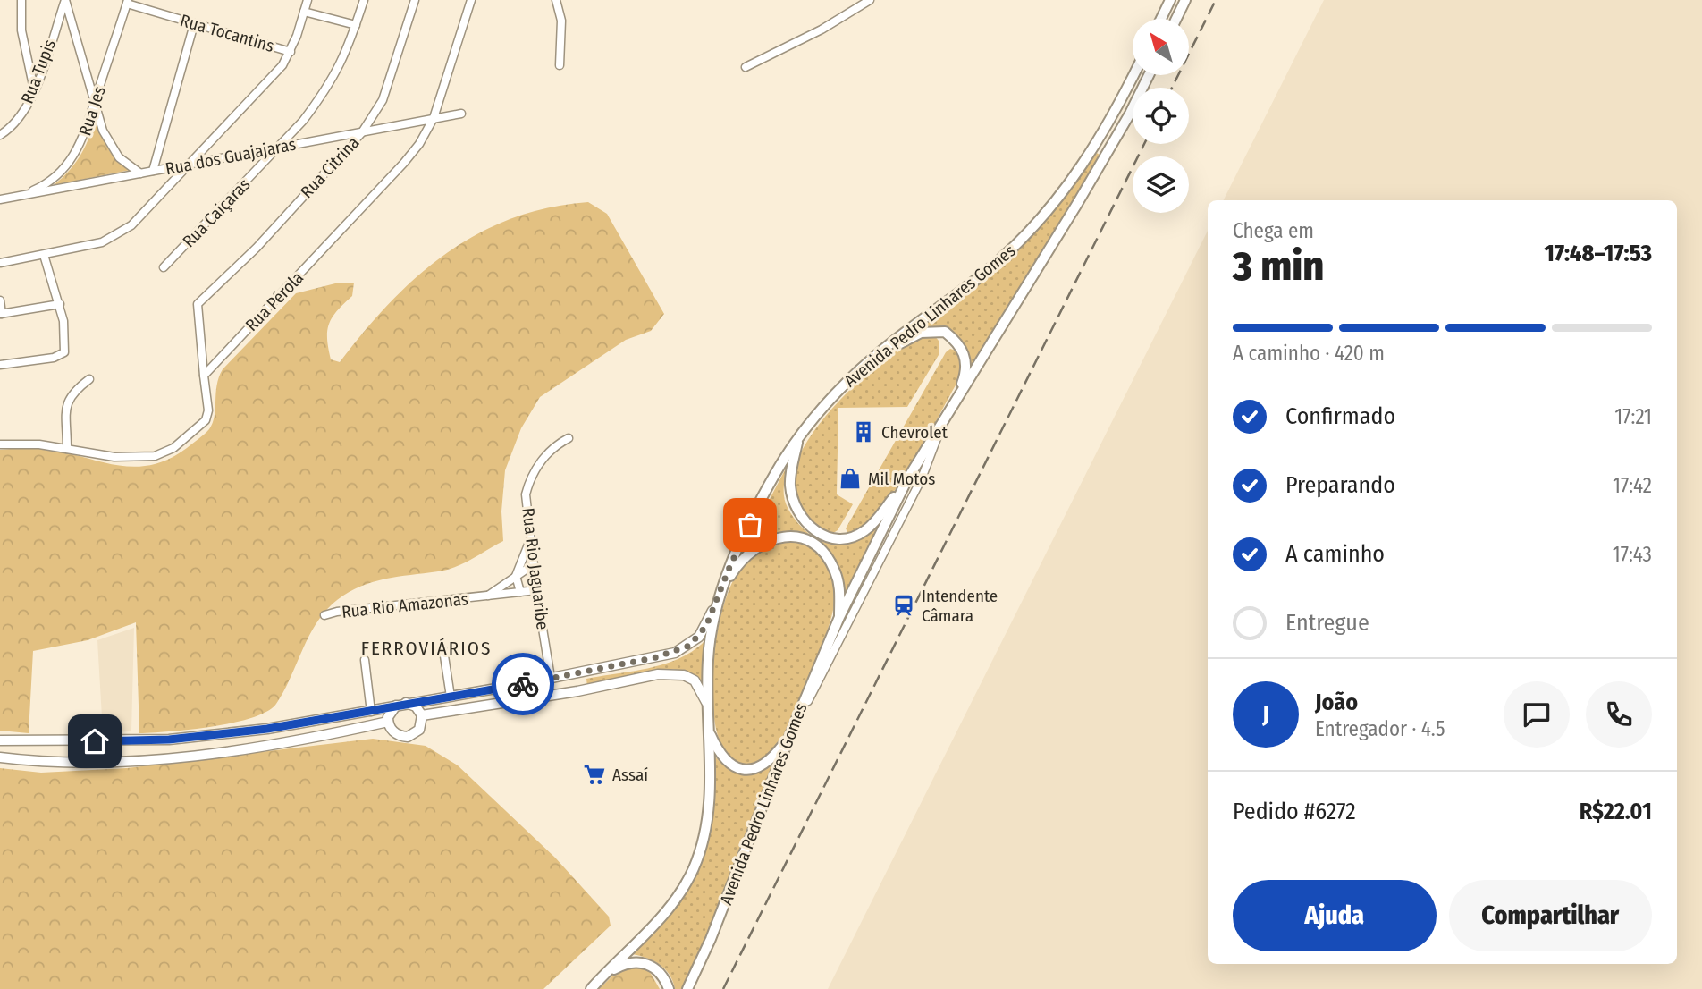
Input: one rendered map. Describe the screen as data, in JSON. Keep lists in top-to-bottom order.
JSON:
{
  "streets": {
    "highway": ["Avenida Pedro Linhares Gomes"],
    "street": [
      "Rua Tocantins",
      "Rua Tupis",
      "Rua Jes",
      "Rua dos Guajajaras",
      "Rua Citrina",
      "Rua Caiçaras",
      "Rua Pérola",
      "Rua Rio Jaguaribe",
      "Rua Rio Amazonas"
    ]
  },
  "crossings": [
    ["Rua Tocantins", "Rua Jes"],
    ["Rua Jes", "Rua dos Guajajaras"],
    ["Rua dos Guajajaras", "Rua Citrina"],
    ["Rua dos Guajajaras", "Rua Caiçaras"],
    ["Rua dos Guajajaras", "Rua Pérola"],
    ["Rua Citrina", "Rua Pérola"],
    ["Rua Rio Jaguaribe", "Rua Rio Amazonas"]
  ],
  "districts": ["FERROVIÁRIOS"],
  "places": {
    "building": ["Chevrolet"],
    "shop": ["Mil Motos"],
    "station": ["Intendente Câmara"],
    "supermarket": ["Assaí"]
  },
  "north": "top left",
  "page": {
    "heading": ["3 min", "Chega em", "17:48–17:53"],
    "panel": [
      "João",
      "Entregador · 4.5",
      "Pedido #6272",
      "R$22.01"
    ],
    "bar": "A caminho · 420 m",
    "list": [
      ["Confirmado", "17:21"],
      ["Preparando", "17:42"],
      ["A caminho", "17:43"],
      "Entregue"
    ],
    "round": "J",
    "buttons": ["Ajuda", "Compartilhar"]
  }
}
